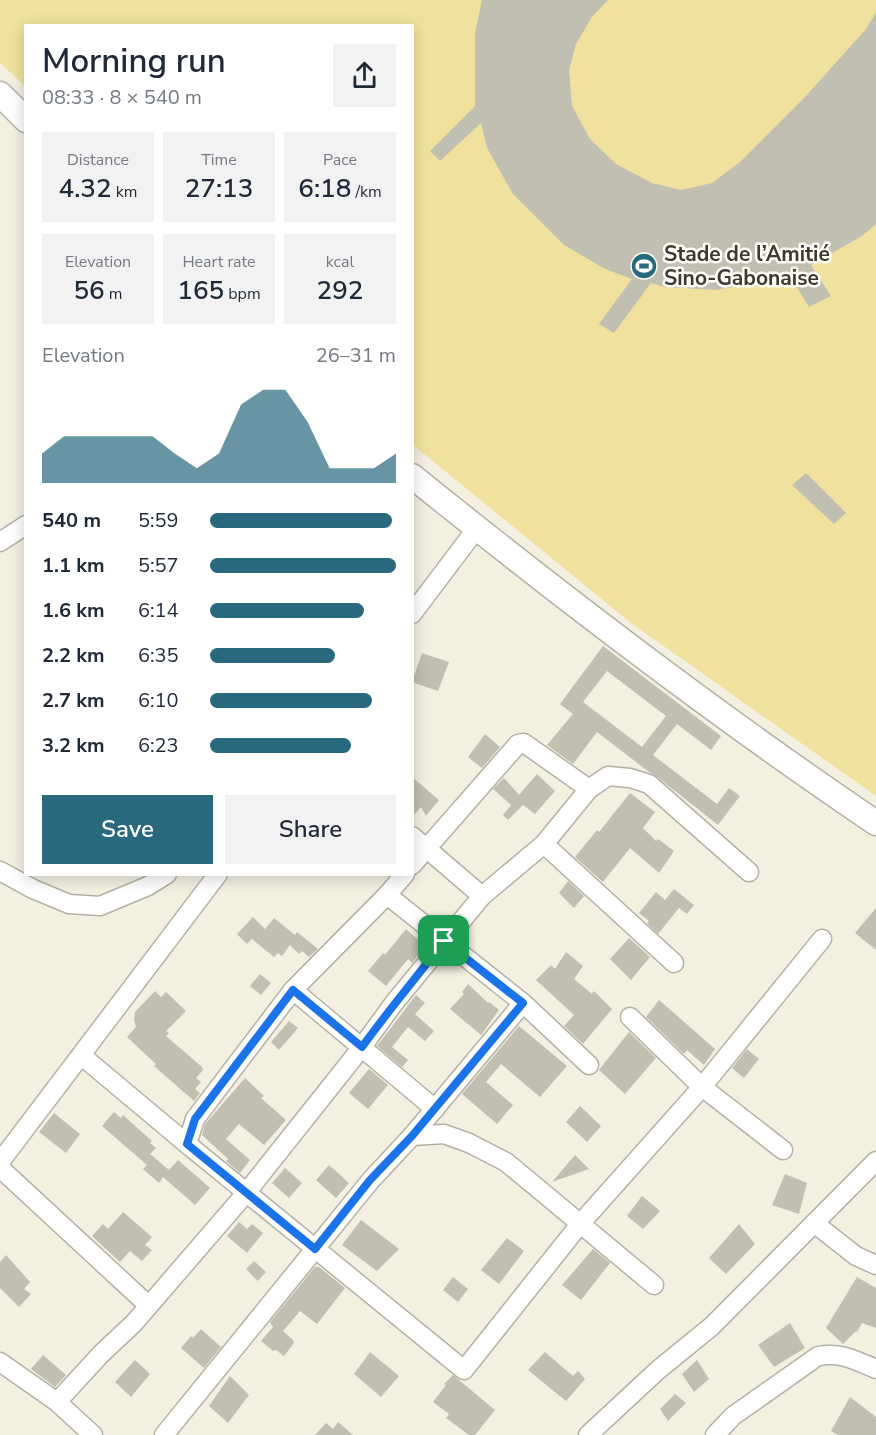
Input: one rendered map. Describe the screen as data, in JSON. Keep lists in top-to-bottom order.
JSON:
{
  "places": {
    "sports": ["Stade de l’Amitié Sino-Gabonaise"]
  },
  "page": {
    "heading": ["Morning run", "08:33 · 8 × 540 m"],
    "stats": [
      ["Distance", "4.32 km"],
      ["Time", "27:13"],
      ["Pace", "6:18 /km"],
      ["Elevation", "56 m"],
      ["Heart rate", "165 bpm"],
      ["kcal", "292"]
    ],
    "chart": ["Elevation", "26–31 m"],
    "list": [
      {
        "name": "540 m",
        "note": "5:59"
      },
      {
        "name": "1.1 km",
        "note": "5:57"
      },
      {
        "name": "1.6 km",
        "note": "6:14"
      },
      {
        "name": "2.2 km",
        "note": "6:35"
      },
      {
        "name": "2.7 km",
        "note": "6:10"
      },
      {
        "name": "3.2 km",
        "note": "6:23"
      }
    ],
    "buttons": ["Save", "Share"]
  }
}
